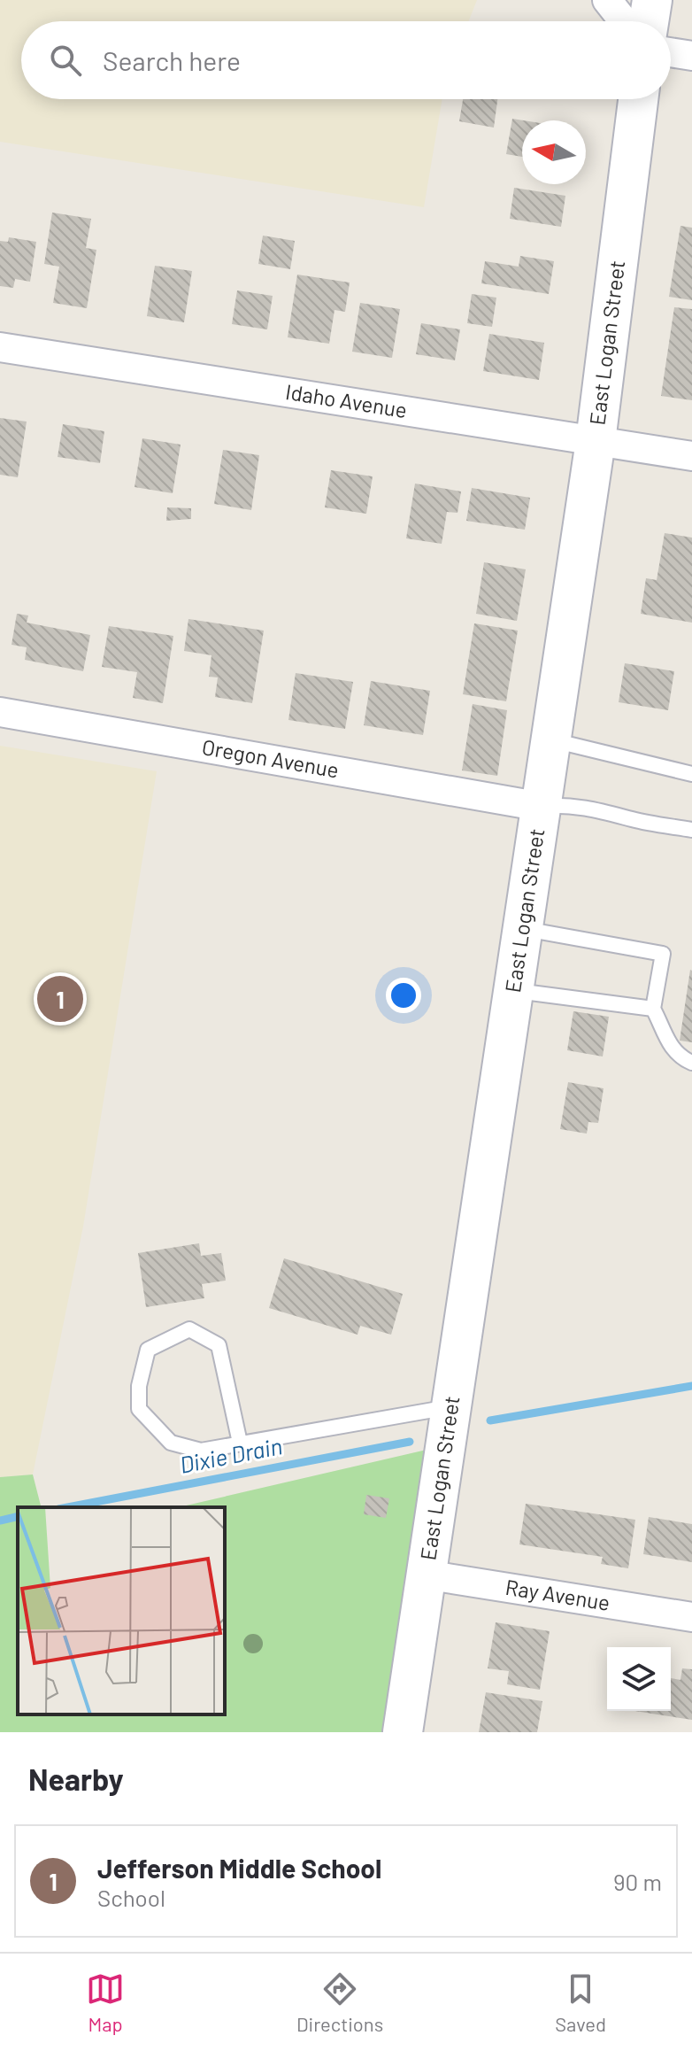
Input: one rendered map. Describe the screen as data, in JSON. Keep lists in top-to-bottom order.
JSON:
{
  "streets": {
    "street": [
      "East Logan Street",
      "Idaho Avenue",
      "Oregon Avenue",
      "Ray Avenue"
    ]
  },
  "crossings": [
    ["East Logan Street", "Idaho Avenue"],
    ["East Logan Street", "Oregon Avenue"],
    ["East Logan Street", "Ray Avenue"]
  ],
  "water": ["Dixie Drain"],
  "north": "left",
  "page": {
    "search": "Search here",
    "pins": "1",
    "heading": "Nearby",
    "list": [
      {
        "mark": "1",
        "name": "Jefferson Middle School",
        "note": "School",
        "value": "90 m"
      }
    ],
    "nav": ["Map", "Directions", "Saved"]
  }
}
